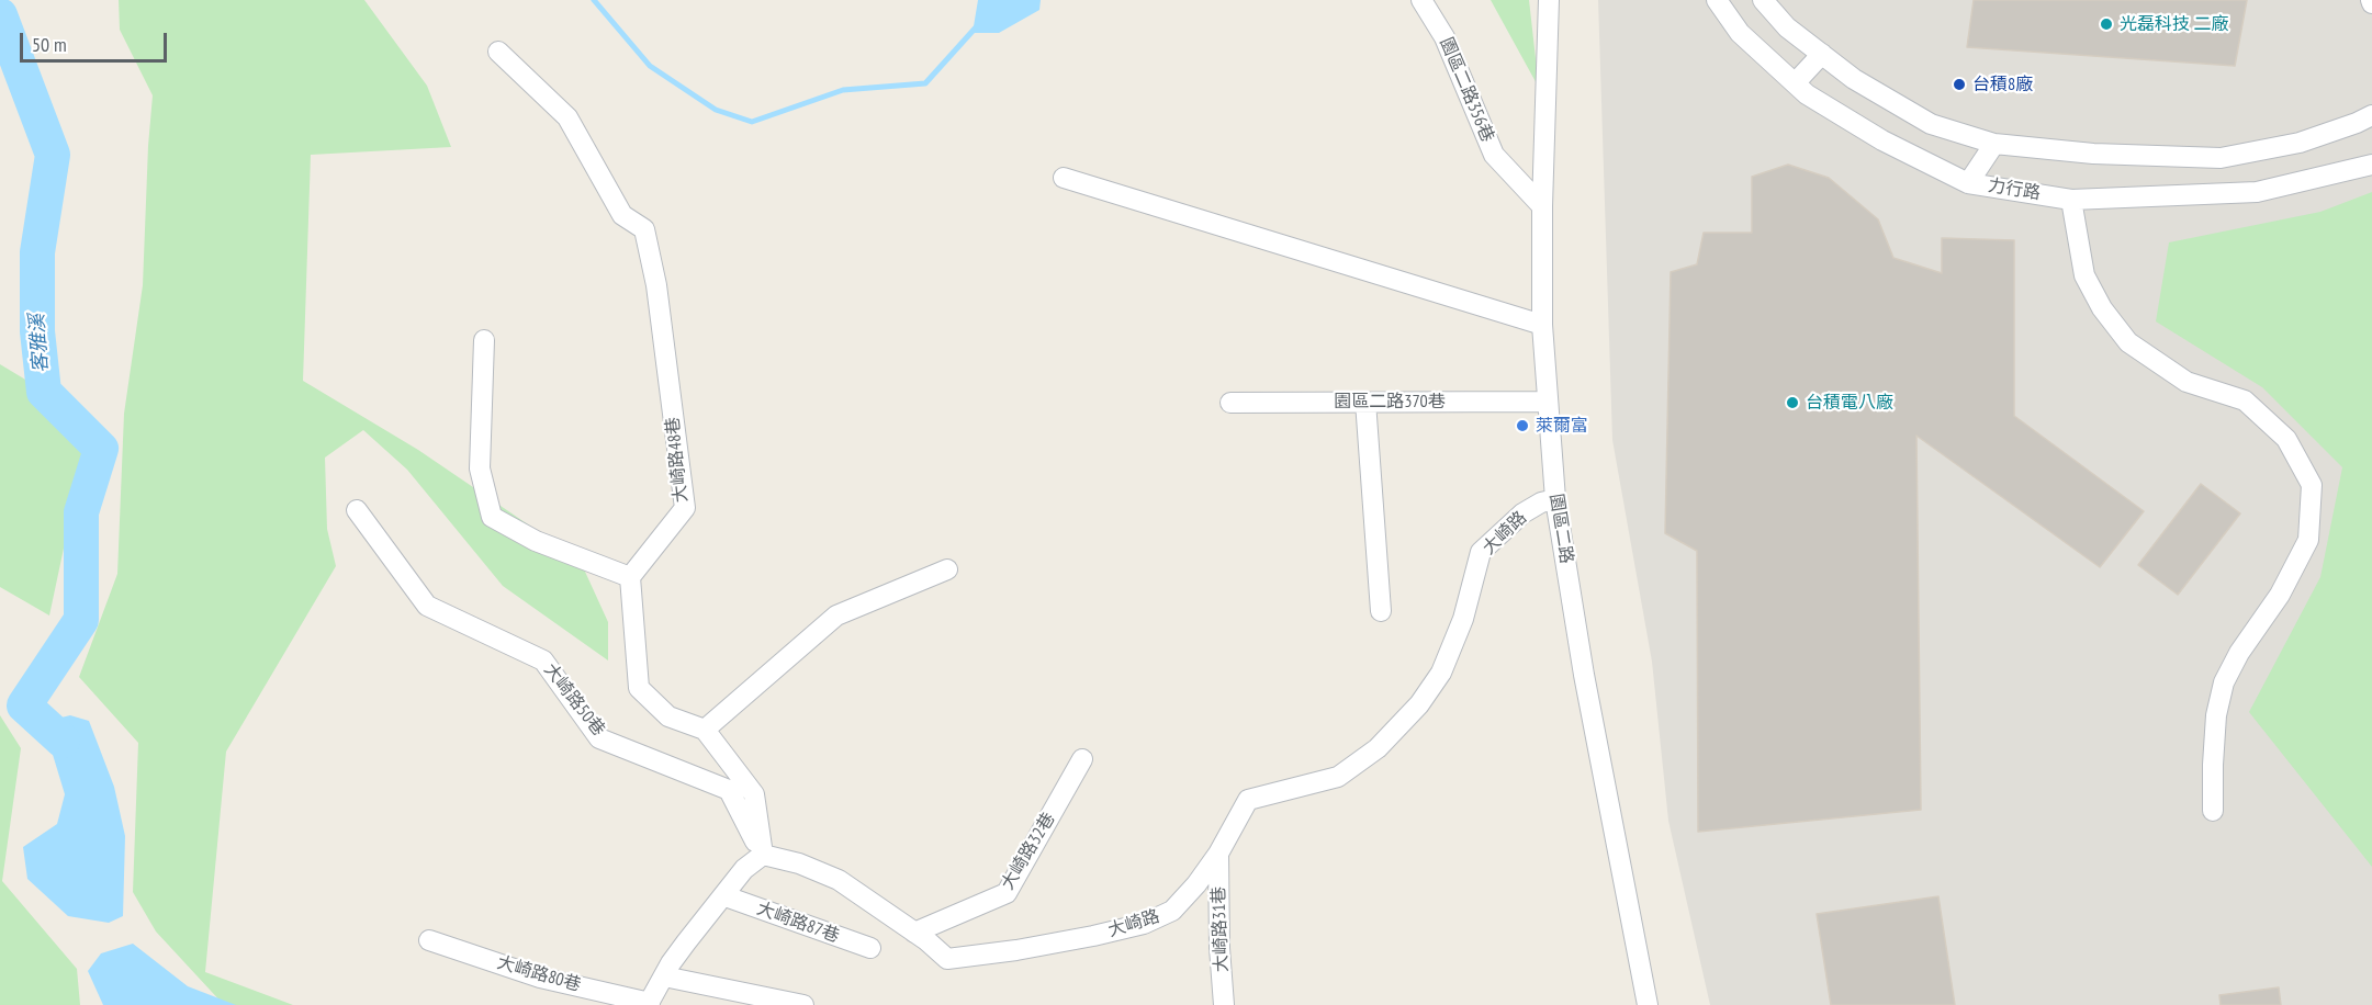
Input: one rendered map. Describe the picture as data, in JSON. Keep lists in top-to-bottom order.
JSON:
{
  "streets": {
    "street": [
      "園區二路356巷",
      "力行路",
      "園區二路370巷",
      "大崎路48巷",
      "園區二路",
      "大崎路",
      "大崎路50巷",
      "大崎路32巷",
      "大崎路87巷",
      "大崎路31巷",
      "大崎路80巷"
    ]
  },
  "crossings": [
    ["園區二路356巷", "園區二路"],
    ["園區二路370巷", "園區二路"],
    ["園區二路", "大崎路"],
    ["大崎路", "大崎路50巷"],
    ["大崎路", "大崎路32巷"],
    ["大崎路", "大崎路31巷"]
  ],
  "water": ["客雅溪"],
  "places": [
    "光磊科技 二廠",
    "台積8廠",
    "台積電八廠",
    "萊爾富"
  ],
  "scale_bar": "50 m"
}
